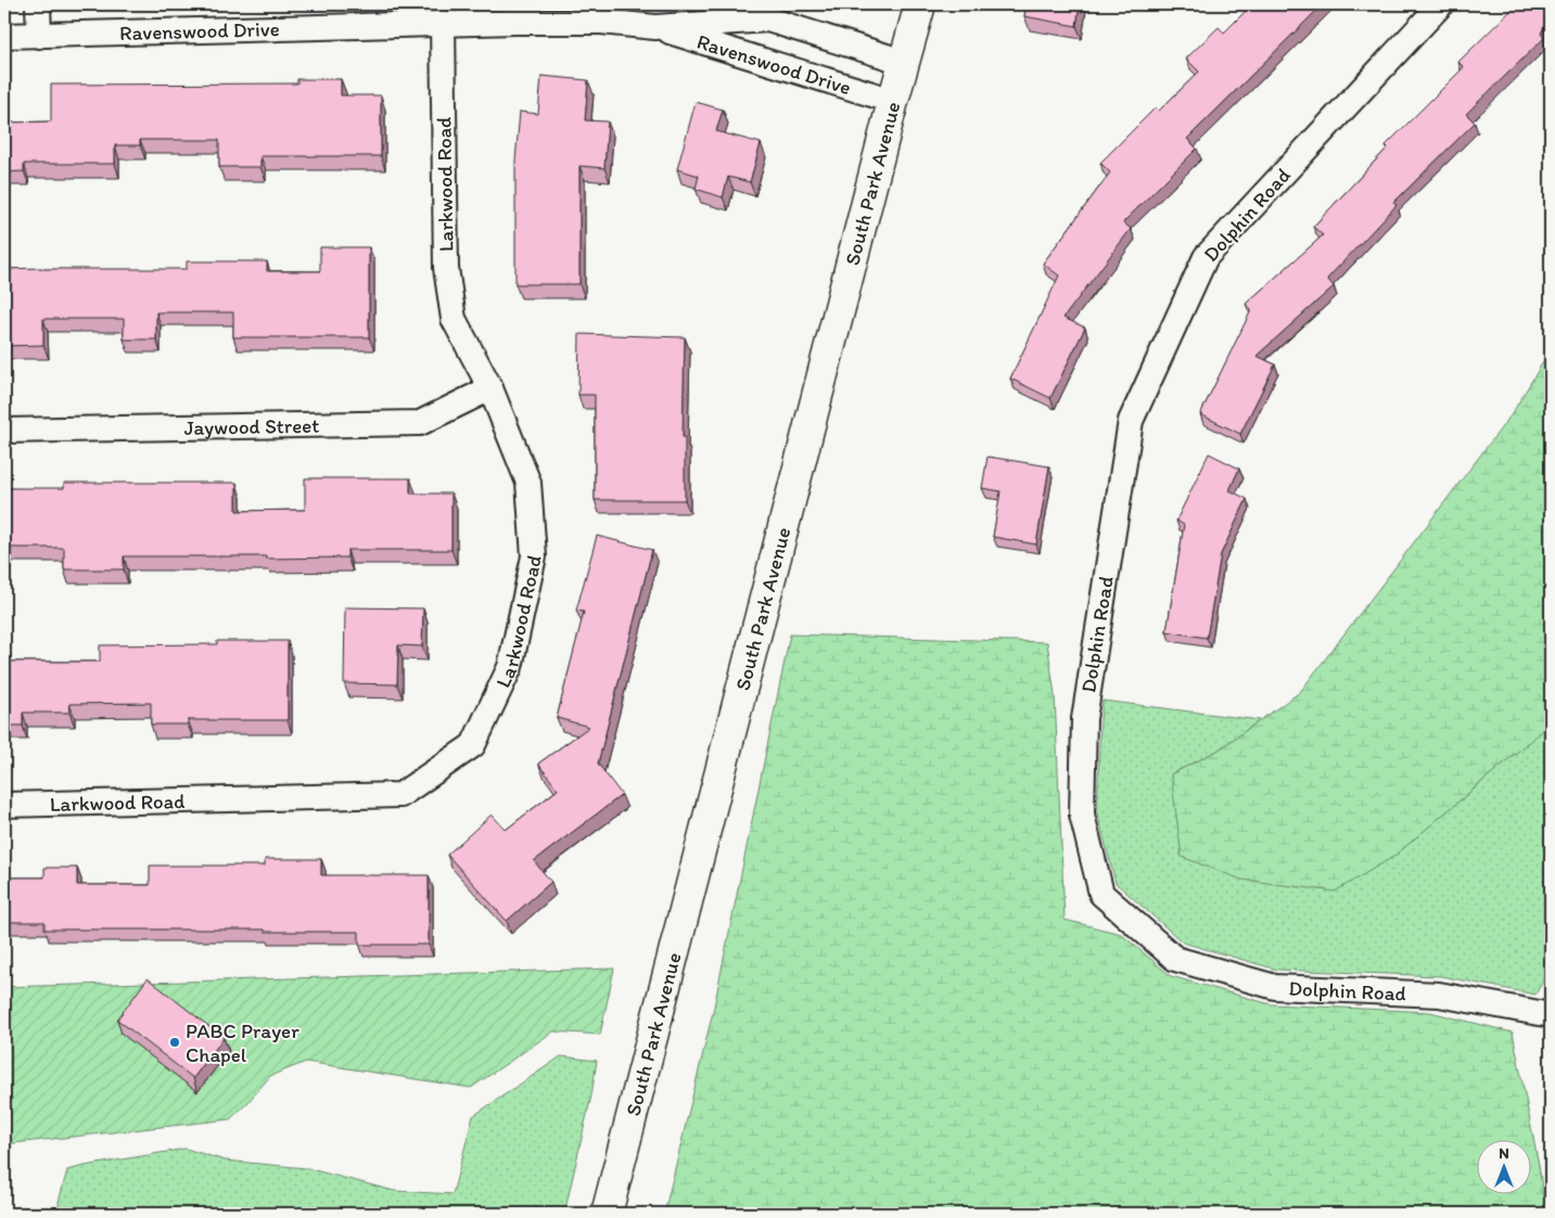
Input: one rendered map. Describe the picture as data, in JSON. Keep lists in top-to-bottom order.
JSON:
{
  "streets": {
    "street": [
      "Ravenswood Drive",
      "South Park Avenue",
      "Larkwood Road",
      "Dolphin Road",
      "Jaywood Street"
    ]
  },
  "crossings": [
    ["Ravenswood Drive", "South Park Avenue"],
    ["Ravenswood Drive", "Larkwood Road"],
    ["Larkwood Road", "Jaywood Street"]
  ],
  "places": ["PABC Prayer Chapel"],
  "north": "top"
}
